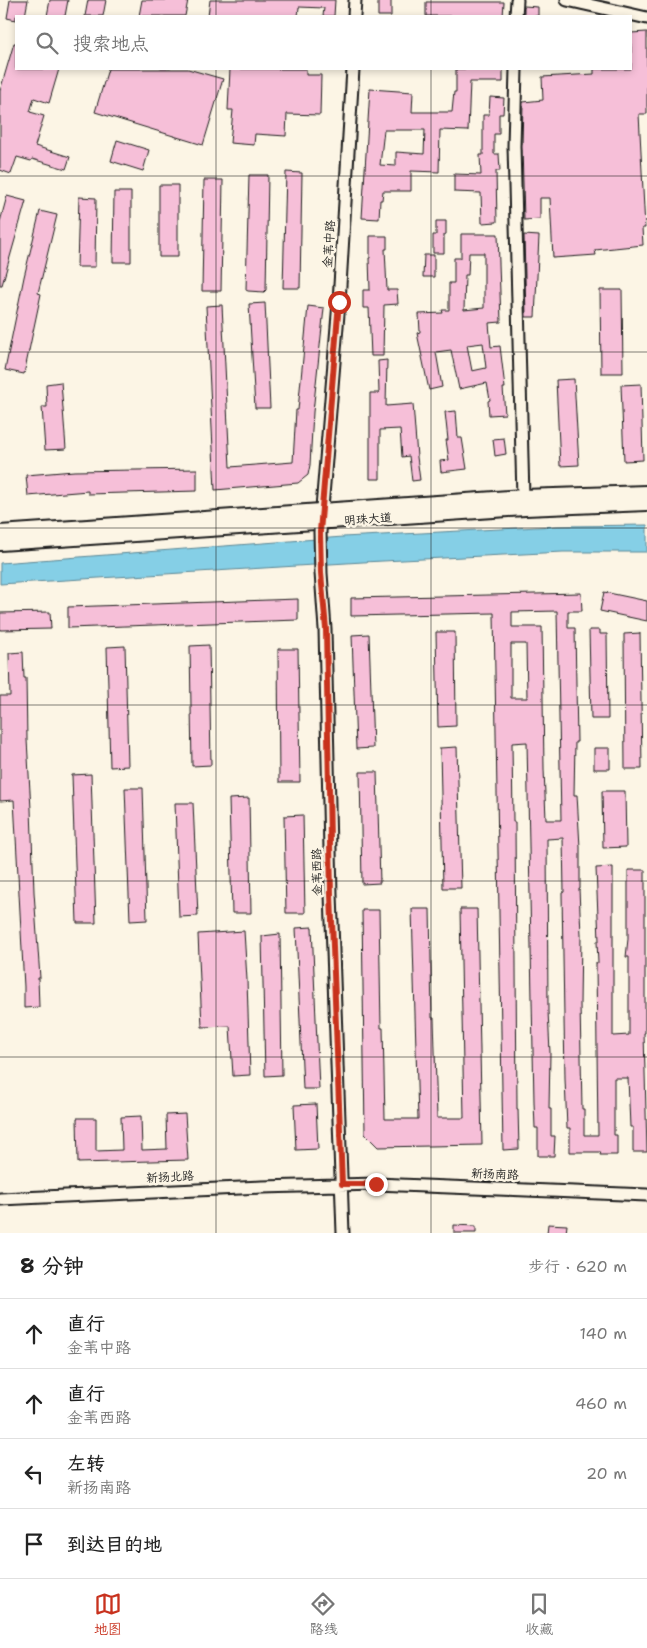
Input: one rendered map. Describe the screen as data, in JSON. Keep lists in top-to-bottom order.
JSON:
{
  "streets": {
    "main road": ["明珠大道"],
    "street": [
      "金苇中路",
      "金苇西路",
      "新扬南路",
      "新扬北路"
    ]
  },
  "crossings": [
    ["金苇中路", "明珠大道"],
    ["金苇中路", "金苇西路"],
    ["明珠大道", "金苇西路"],
    ["金苇西路", "新扬南路"],
    ["金苇西路", "新扬北路"],
    ["新扬南路", "新扬北路"]
  ],
  "page": {
    "search": "搜索地点",
    "heading": ["8 分钟", "步行 · 620 m"],
    "list": [
      ["直行", "金苇中路", "140 m"],
      ["直行", "金苇西路", "460 m"],
      ["左转", "新扬南路", "20 m"],
      "到达目的地"
    ],
    "nav": ["地图", "路线", "收藏"]
  }
}
